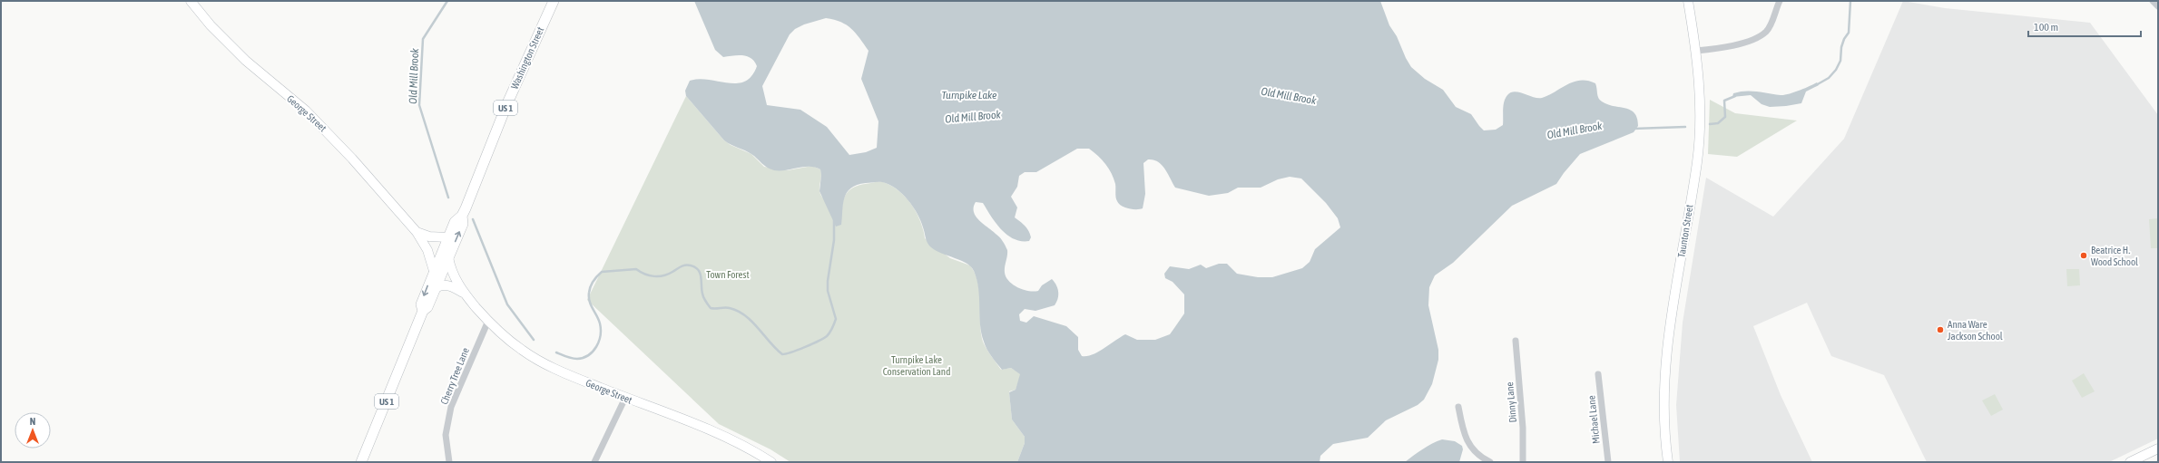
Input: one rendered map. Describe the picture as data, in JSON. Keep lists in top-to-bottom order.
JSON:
{
  "streets": {
    "main road": ["Washington Street", "US 1"],
    "street": [
      "George Street",
      "Taunton Street",
      "Cherry Tree Lane",
      "Dinny Lane",
      "Michael Lane"
    ]
  },
  "crossings": [
    ["Washington Street", "George Street"],
    ["George Street", "Cherry Tree Lane"]
  ],
  "water": ["Old Mill Brook", "Turnpike Lake"],
  "parks": ["Town Forest", "Turnpike Lake Conservation Land"],
  "places": ["Beatrice H. Wood School", "Anna Ware Jackson School"],
  "scale_bar": "100 m",
  "north": "top"
}
